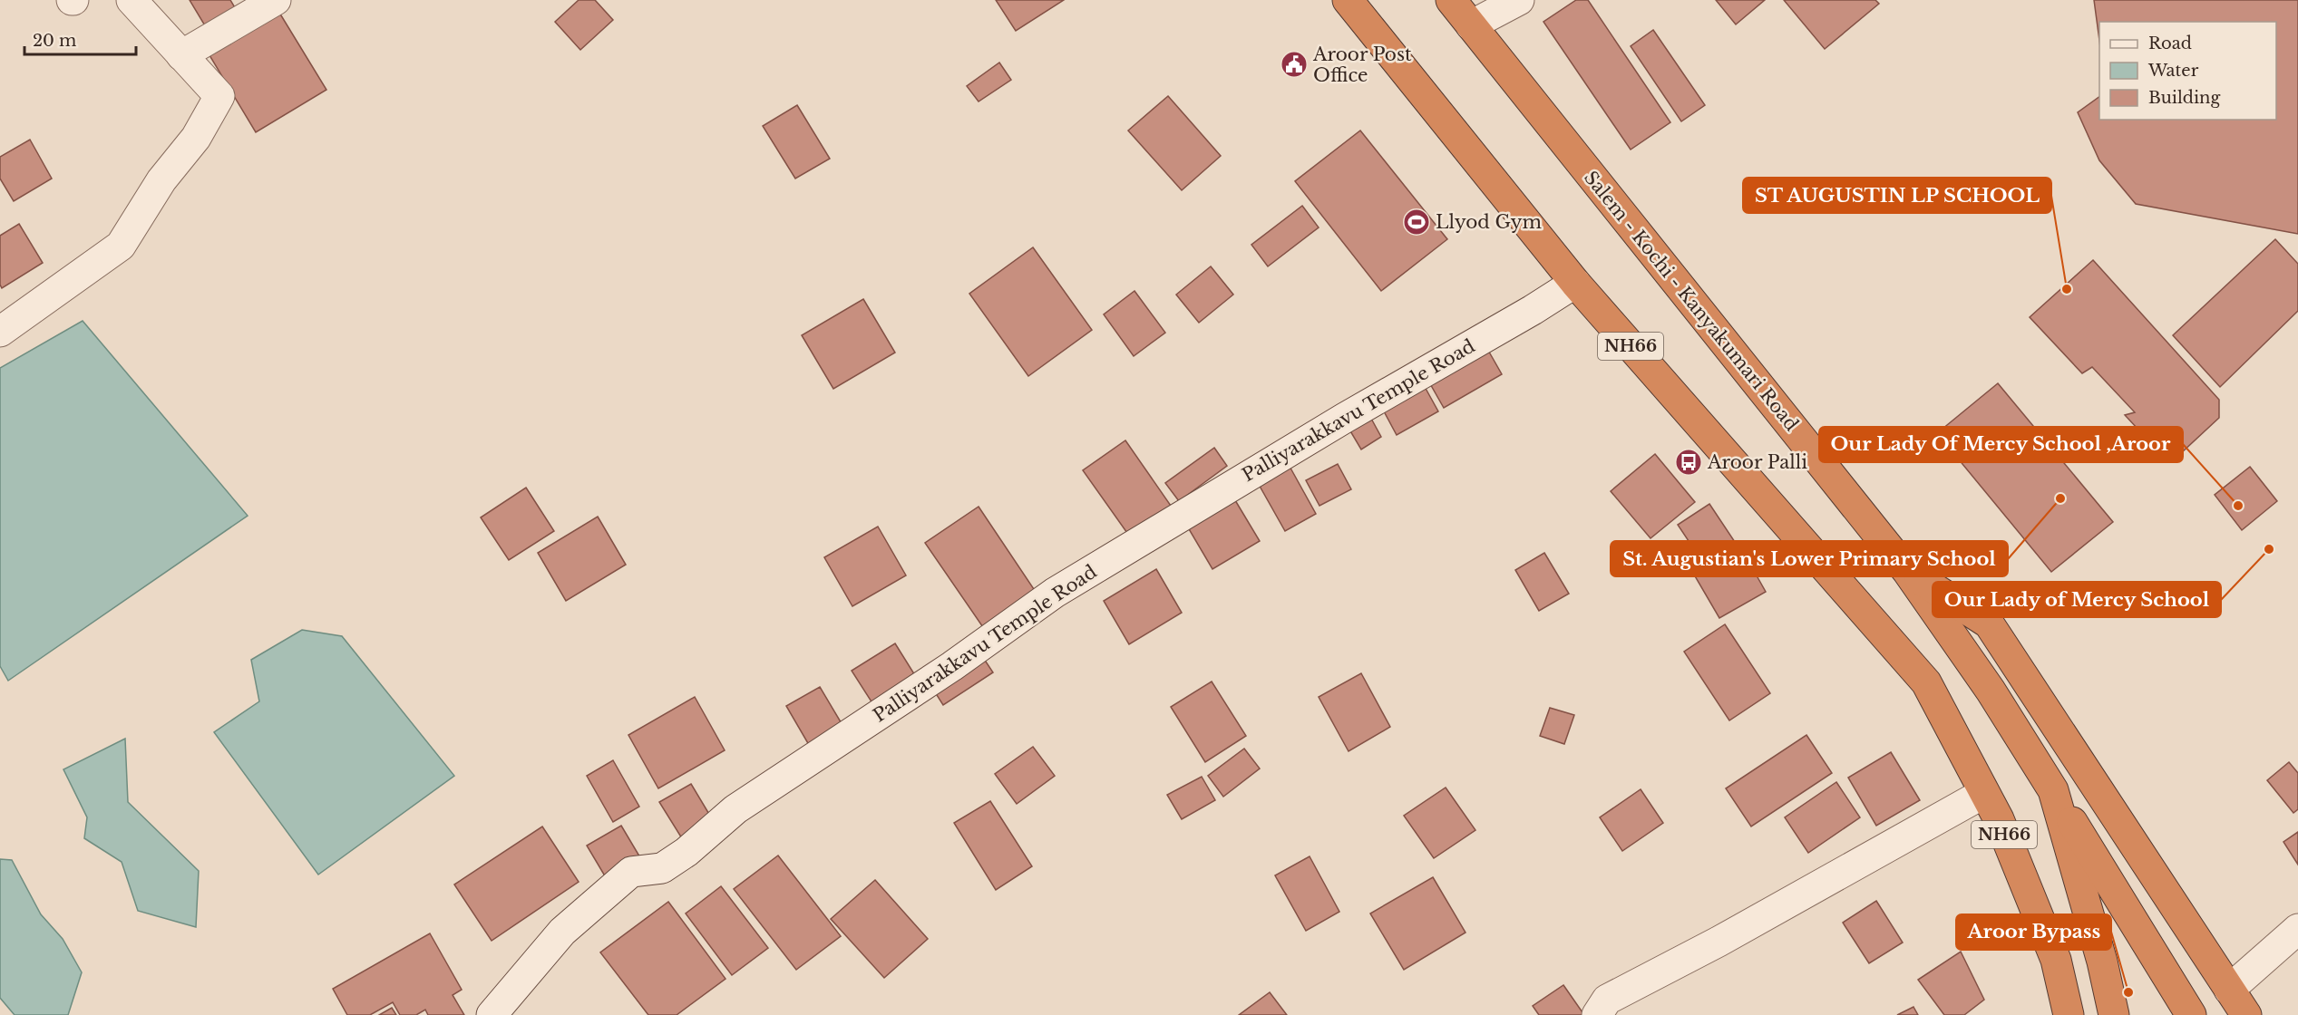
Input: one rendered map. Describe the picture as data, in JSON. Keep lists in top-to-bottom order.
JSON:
{
  "streets": {
    "highway": ["Salem - Kochi - Kanyakumari Road", "NH66"],
    "street": ["Palliyarakkavu Temple Road"]
  },
  "crossings": [
    ["NH66", "Palliyarakkavu Temple Road"]
  ],
  "places": {
    "public building": ["Aroor Post Office"],
    "sports": ["Llyod Gym"],
    "other": [
      "ST AUGUSTIN LP SCHOOL",
      "St. Augustian's Lower Primary School",
      "Our Lady Of Mercy School ,Aroor",
      "Our Lady of Mercy School",
      "Aroor Bypass"
    ],
    "bus stop": ["Aroor Palli"]
  },
  "legend": ["Road", "Water", "Building"],
  "scale_bar": "20 m"
}
